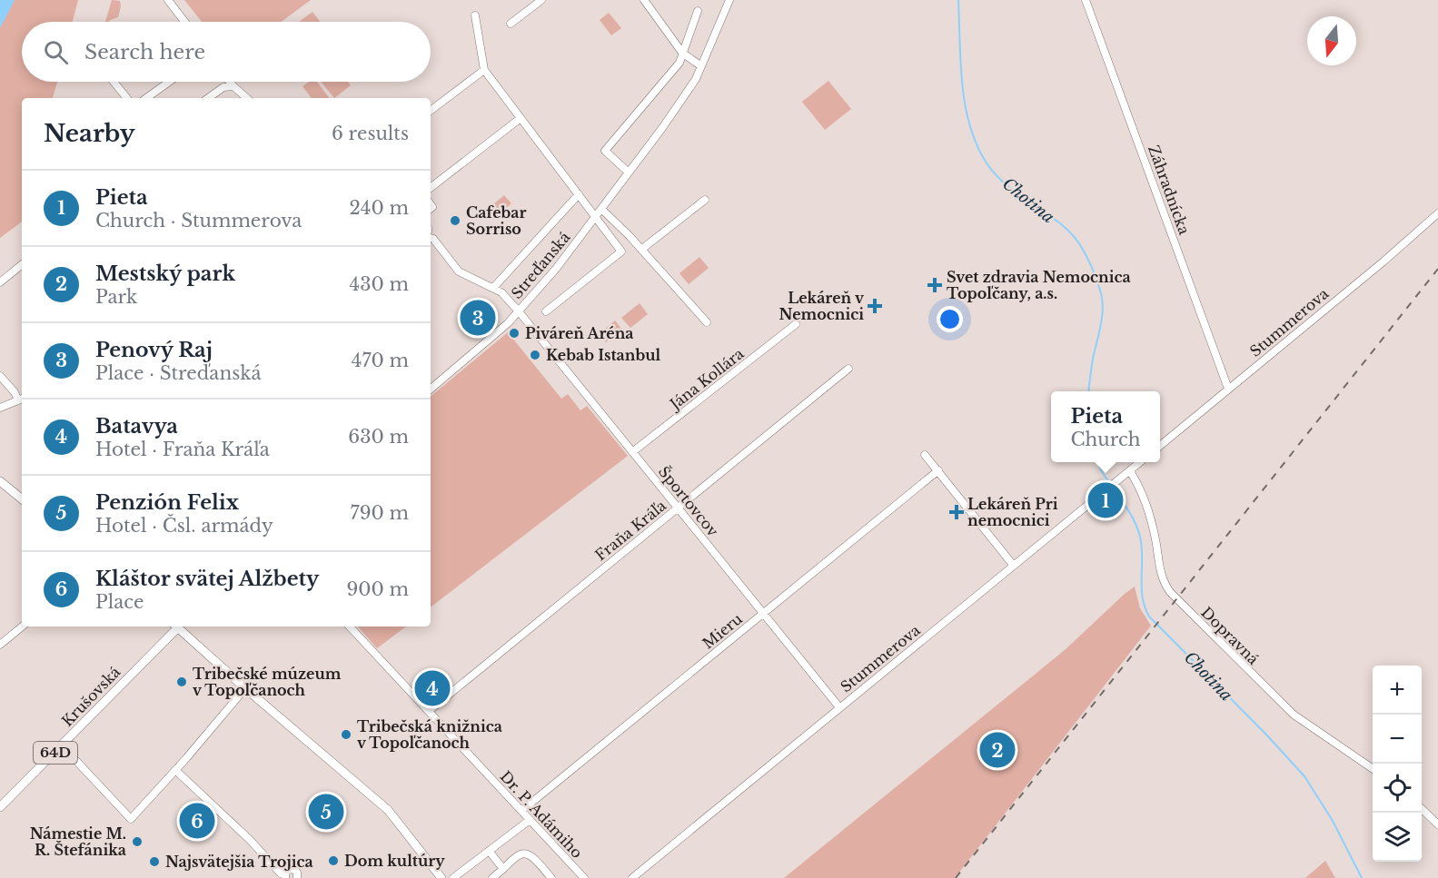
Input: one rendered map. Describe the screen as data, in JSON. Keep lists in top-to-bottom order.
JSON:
{
  "streets": {
    "main road": ["Krušovská", "64D"],
    "street": [
      "Záhradnícka",
      "Streďanská",
      "Stummerova",
      "Jána Kollára",
      "Športovcov",
      "Fraňa Kráľa",
      "Mieru",
      "Dopravná",
      "Dr. P. Adámiho"
    ]
  },
  "crossings": [
    ["Záhradnícka", "Stummerova"],
    ["Streďanská", "Športovcov"],
    ["Stummerova", "Športovcov"],
    ["Stummerova", "Dopravná"],
    ["Jána Kollára", "Športovcov"],
    ["Športovcov", "Fraňa Kráľa"],
    ["Športovcov", "Mieru"],
    ["Fraňa Kráľa", "Dr. P. Adámiho"],
    ["Mieru", "Dr. P. Adámiho"]
  ],
  "water": ["Chotina"],
  "places": {
    "other": [
      "Cafebar Sorriso",
      "Piváreň Aréna",
      "Kebab Istanbul",
      "Tribečské múzeum v Topoľčanoch",
      "Tribečská knižnica v Topoľčanoch",
      "Námestie M. R. Štefánika",
      "Dom kultúry",
      "Najsvätejšia Trojica"
    ],
    "health": ["Svet zdravia Nemocnica Topoľčany, a.s.", "Lekáreň v Nemocnici", "Lekáreň Pri nemocnici"]
  },
  "north": "bottom",
  "page": {
    "search": "Search here",
    "heading": ["Nearby", "6 results"],
    "list": [
      {
        "mark": "1",
        "name": "Pieta",
        "note": "Church · Stummerova",
        "value": "240 m"
      },
      {
        "mark": "2",
        "name": "Mestský park",
        "note": "Park",
        "value": "430 m"
      },
      {
        "mark": "3",
        "name": "Penový Raj",
        "note": "Place · Streďanská",
        "value": "470 m"
      },
      {
        "mark": "4",
        "name": "Batavya",
        "note": "Hotel · Fraňa Kráľa",
        "value": "630 m"
      },
      {
        "mark": "5",
        "name": "Penzión Felix",
        "note": "Hotel · Čsl. armády",
        "value": "790 m"
      },
      {
        "mark": "6",
        "name": "Kláštor svätej Alžbety",
        "note": "Place",
        "value": "900 m"
      }
    ],
    "pins": [
      "3",
      "1",
      "4",
      "2",
      "5",
      "6"
    ],
    "popup": ["Pieta", "Church"],
    "map_buttons": ["+", "−"]
  }
}
